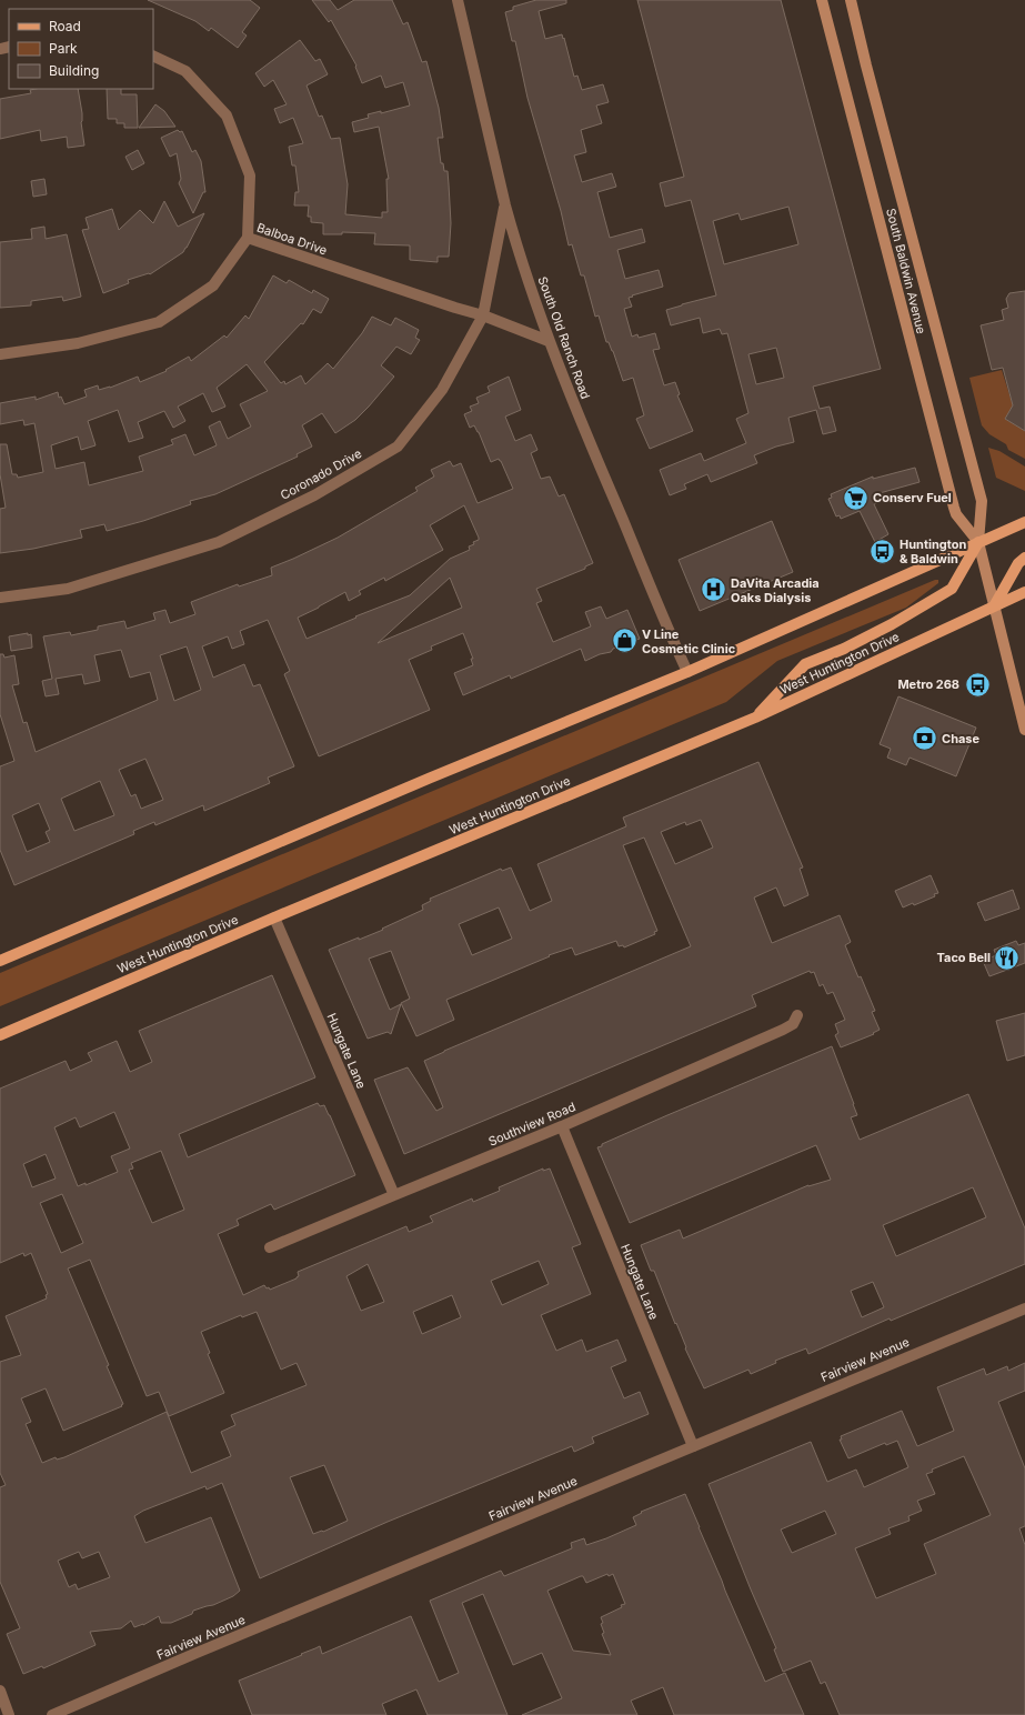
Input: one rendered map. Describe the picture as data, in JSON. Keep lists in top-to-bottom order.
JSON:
{
  "streets": {
    "main road": ["South Baldwin Avenue", "West Huntington Drive"],
    "street": [
      "Balboa Drive",
      "South Old Ranch Road",
      "Coronado Drive",
      "Hungate Lane",
      "Southview Road",
      "Fairview Avenue"
    ]
  },
  "crossings": [
    ["Balboa Drive", "South Old Ranch Road"],
    ["Balboa Drive", "Coronado Drive"],
    ["South Baldwin Avenue", "West Huntington Drive"],
    ["South Old Ranch Road", "Coronado Drive"],
    ["West Huntington Drive", "Hungate Lane"],
    ["Hungate Lane", "Southview Road"],
    ["Hungate Lane", "Fairview Avenue"]
  ],
  "places": {
    "supermarket": ["Conserv Fuel"],
    "bus stop": ["Huntington & Baldwin", "Metro 268"],
    "hospital": ["DaVita Arcadia Oaks Dialysis"],
    "shop": ["V Line Cosmetic Clinic"],
    "bank": ["Chase"],
    "restaurant": ["Taco Bell"]
  },
  "legend": ["Road", "Park", "Building"]
}
